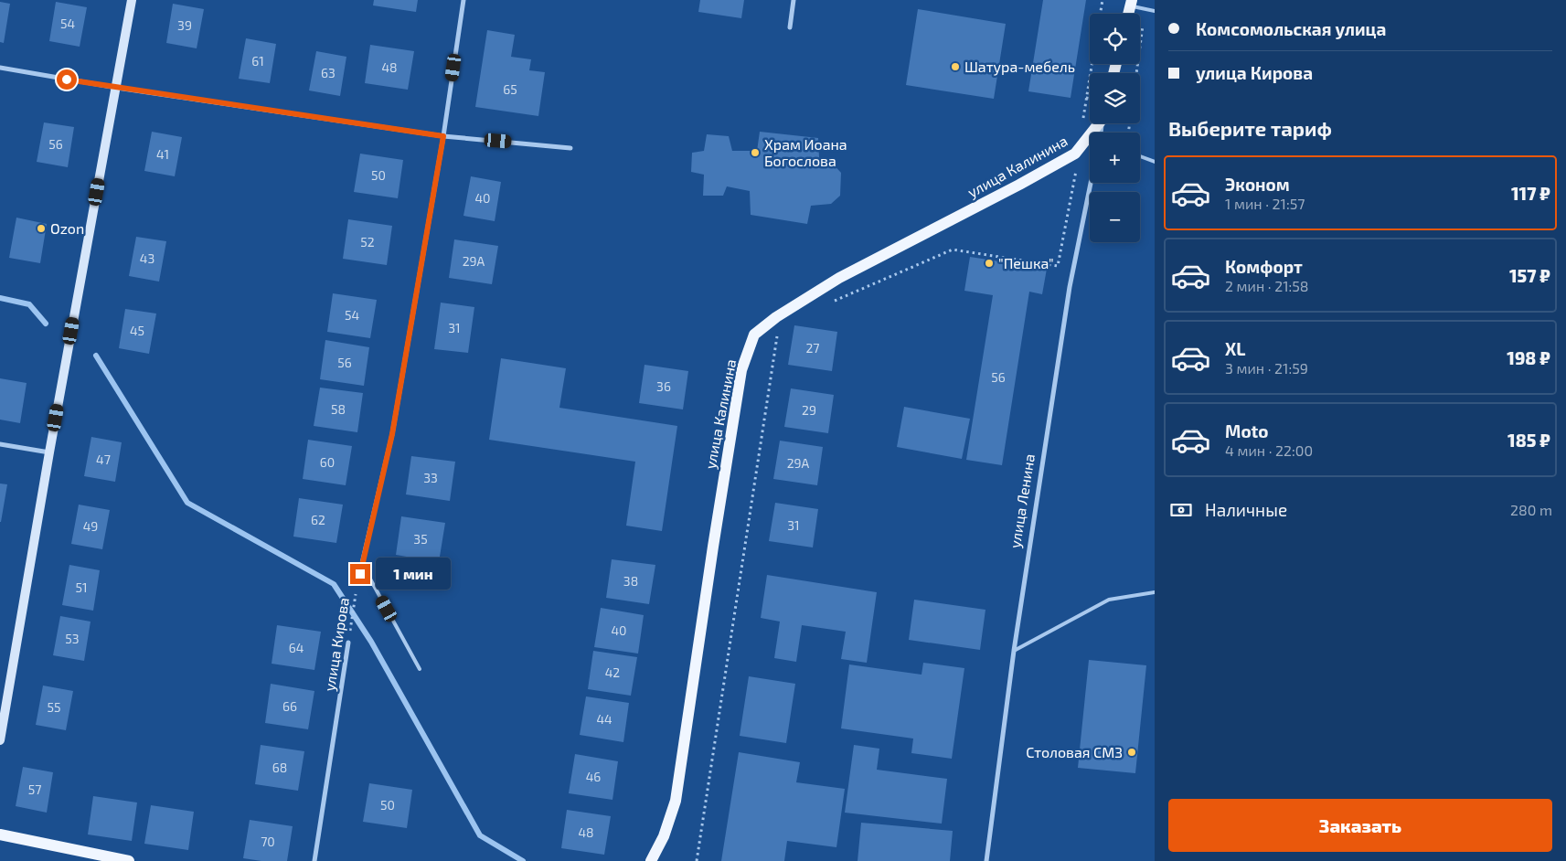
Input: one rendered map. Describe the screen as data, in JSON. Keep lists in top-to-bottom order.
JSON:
{
  "streets": {
    "main road": ["улица Калинина"],
    "street": ["улица Ленина", "улица Кирова"]
  },
  "places": [
    "Шатура-мебель",
    "Храм Иоана Богослова",
    "Ozon",
    "\"Пешка\"",
    "Столовая СМЗ"
  ],
  "house_numbers": [
    "54",
    "39",
    "61",
    "48",
    "63",
    "65",
    "56",
    "41",
    "50",
    "40",
    "52",
    "43",
    "29А",
    "54",
    "31",
    "45",
    "27",
    "56",
    "56",
    "36",
    "58",
    "29",
    "47",
    "60",
    "29А",
    "33",
    "62",
    "31",
    "49",
    "35",
    "38",
    "51",
    "40",
    "53",
    "64",
    "42",
    "66",
    "55",
    "44",
    "68",
    "46",
    "57",
    "50",
    "48",
    "70"
  ],
  "page": {
    "banner": ["Комсомольская улица", "улица Кирова"],
    "map_buttons": ["+", "−"],
    "heading": "Выберите тариф",
    "list": [
      {
        "name": "Эконом",
        "note": "1 мин · 21:57",
        "value": "117 ₽"
      },
      {
        "name": "Комфорт",
        "note": "2 мин · 21:58",
        "value": "157 ₽"
      },
      {
        "name": "XL",
        "note": "3 мин · 21:59",
        "value": "198 ₽"
      },
      {
        "name": "Moto",
        "note": "4 мин · 22:00",
        "value": "185 ₽"
      }
    ],
    "pay": ["Наличные", "280 m"],
    "bubble": "1 мин",
    "buttons": "Заказать"
  }
}
